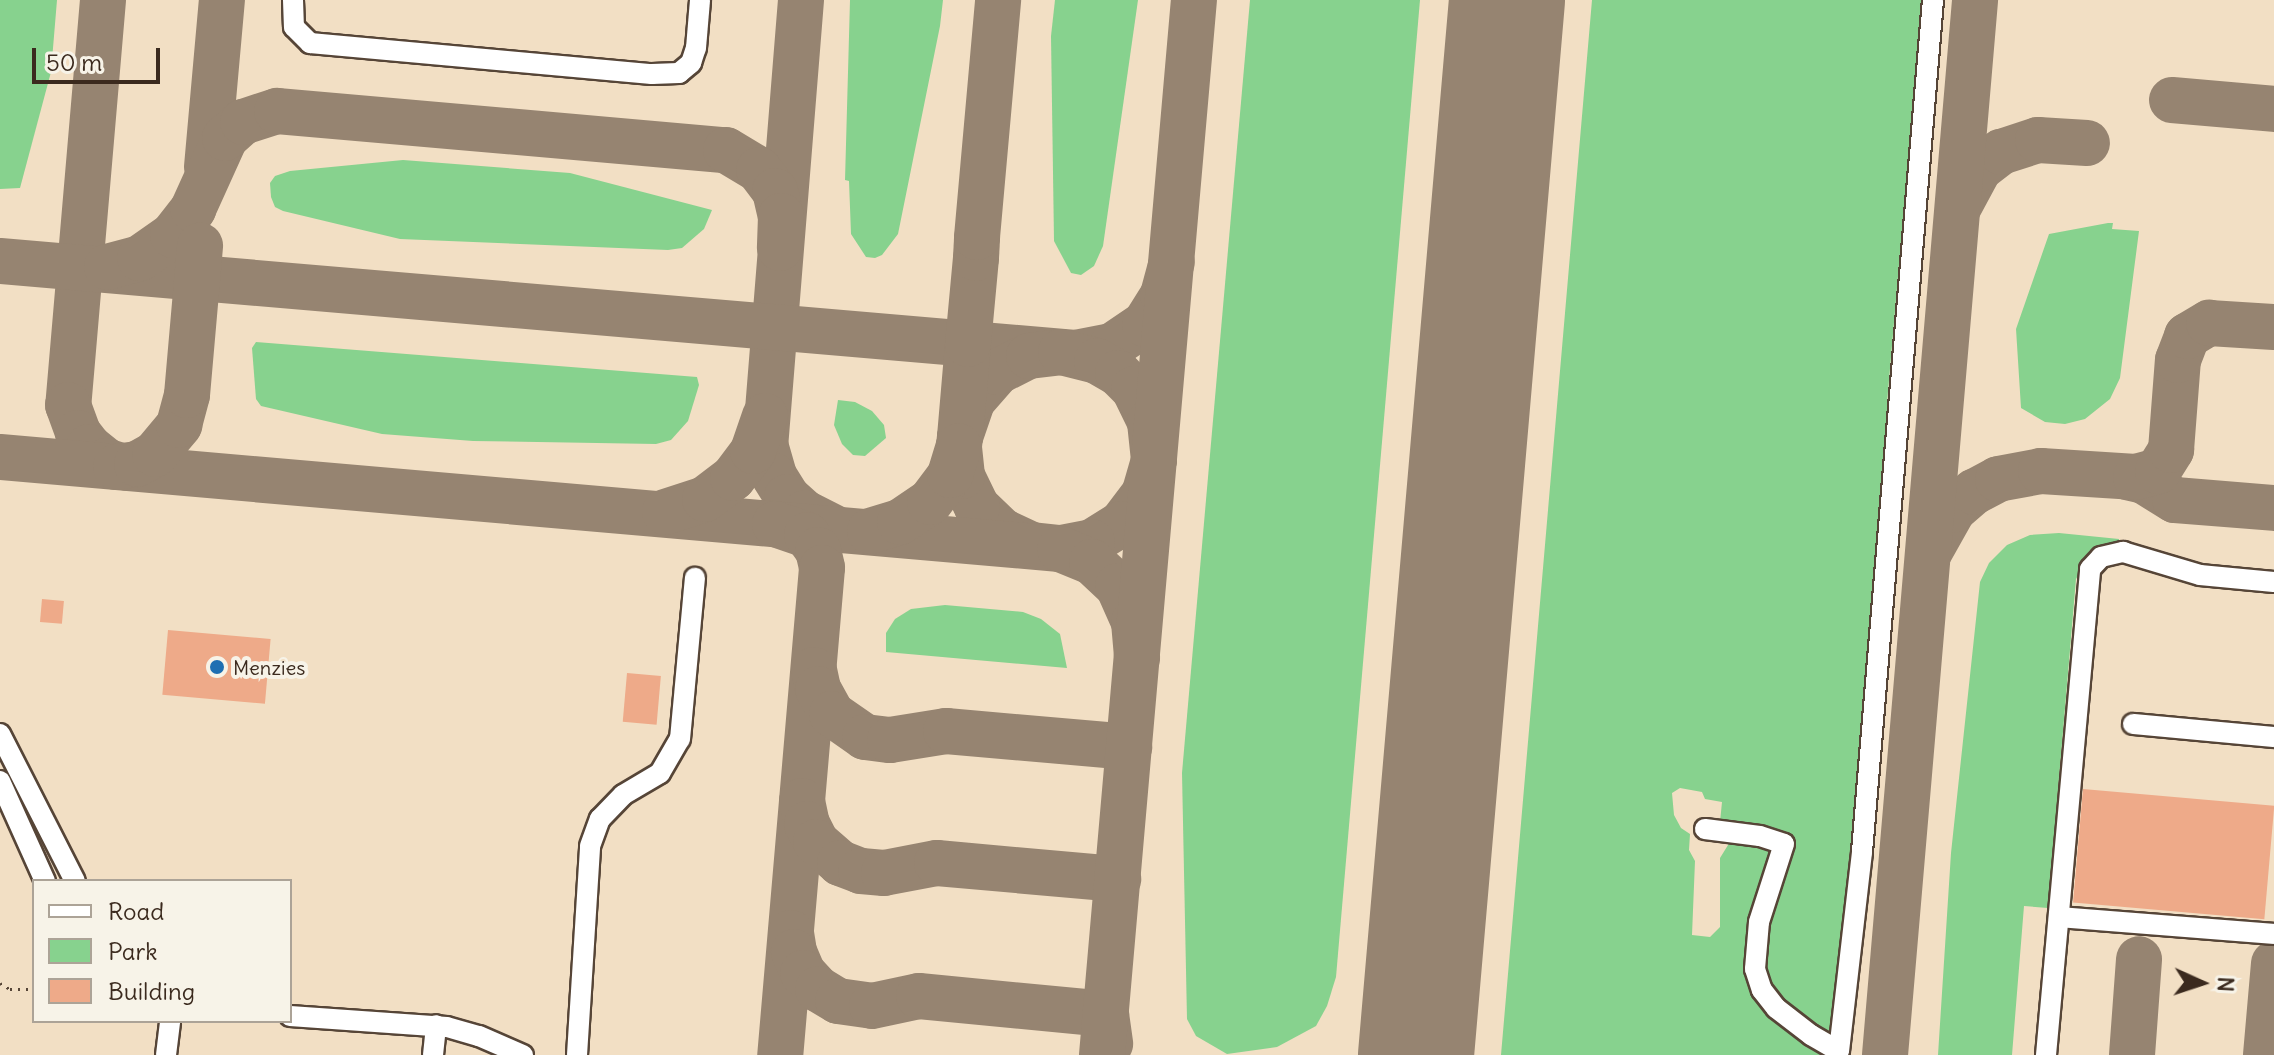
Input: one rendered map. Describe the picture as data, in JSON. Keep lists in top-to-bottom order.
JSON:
{
  "places": ["Menzies"],
  "legend": ["Road", "Park", "Building"],
  "scale_bar": "50 m",
  "north": "right"
}
